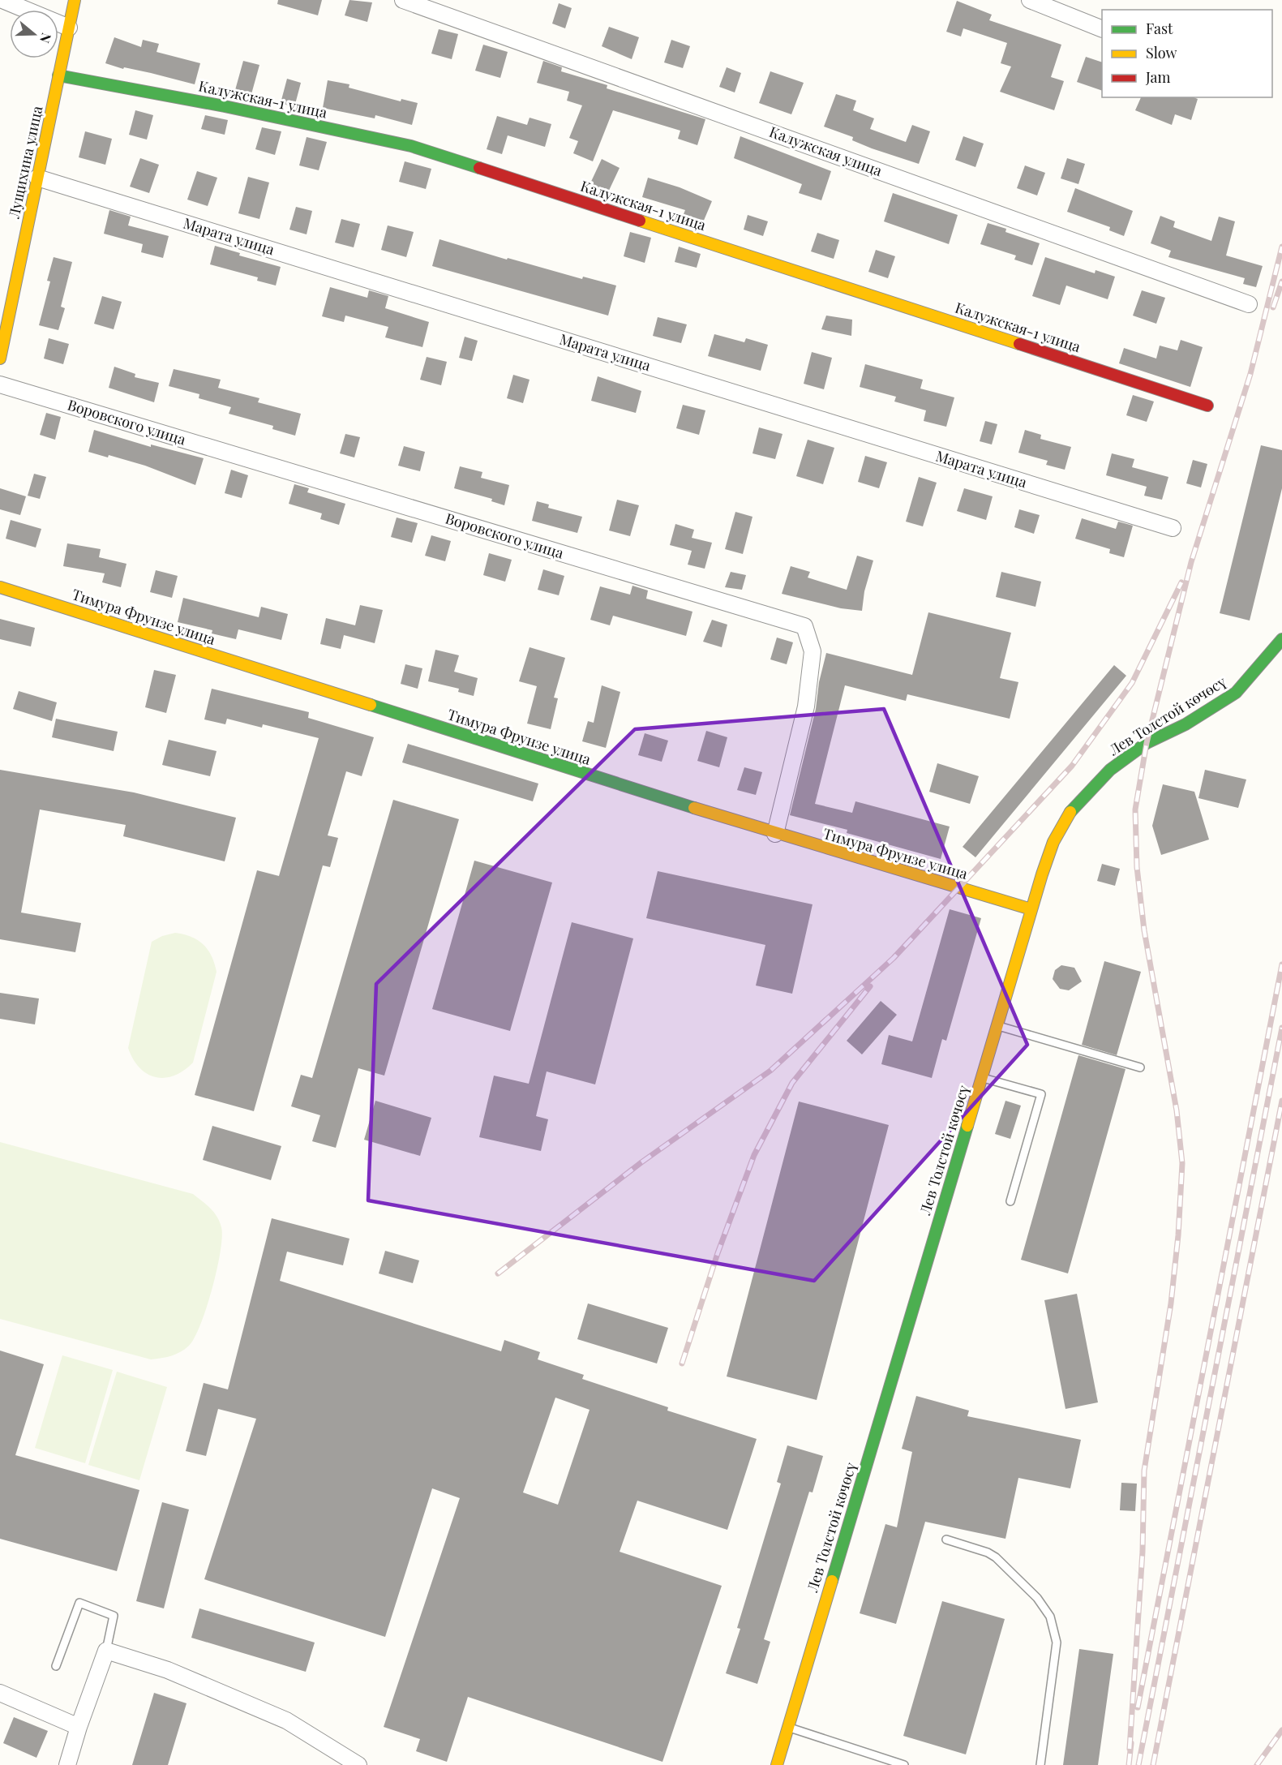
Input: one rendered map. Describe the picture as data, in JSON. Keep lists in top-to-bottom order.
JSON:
{
  "streets": {
    "main road": [
      "Калужская-1 улица",
      "Лущихина улица",
      "Тимура Фрунзе улица",
      "Лев Толстой көчөсү"
    ],
    "street": ["Калужская улица", "Марата улица", "Воровского улица"]
  },
  "crossings": [
    ["Калужская-1 улица", "Лущихина улица"],
    ["Лущихина улица", "Марата улица"],
    ["Воровского улица", "Тимура Фрунзе улица"],
    ["Тимура Фрунзе улица", "Лев Толстой көчөсү"]
  ],
  "legend": ["Fast", "Slow", "Jam"],
  "north": "right"
}
